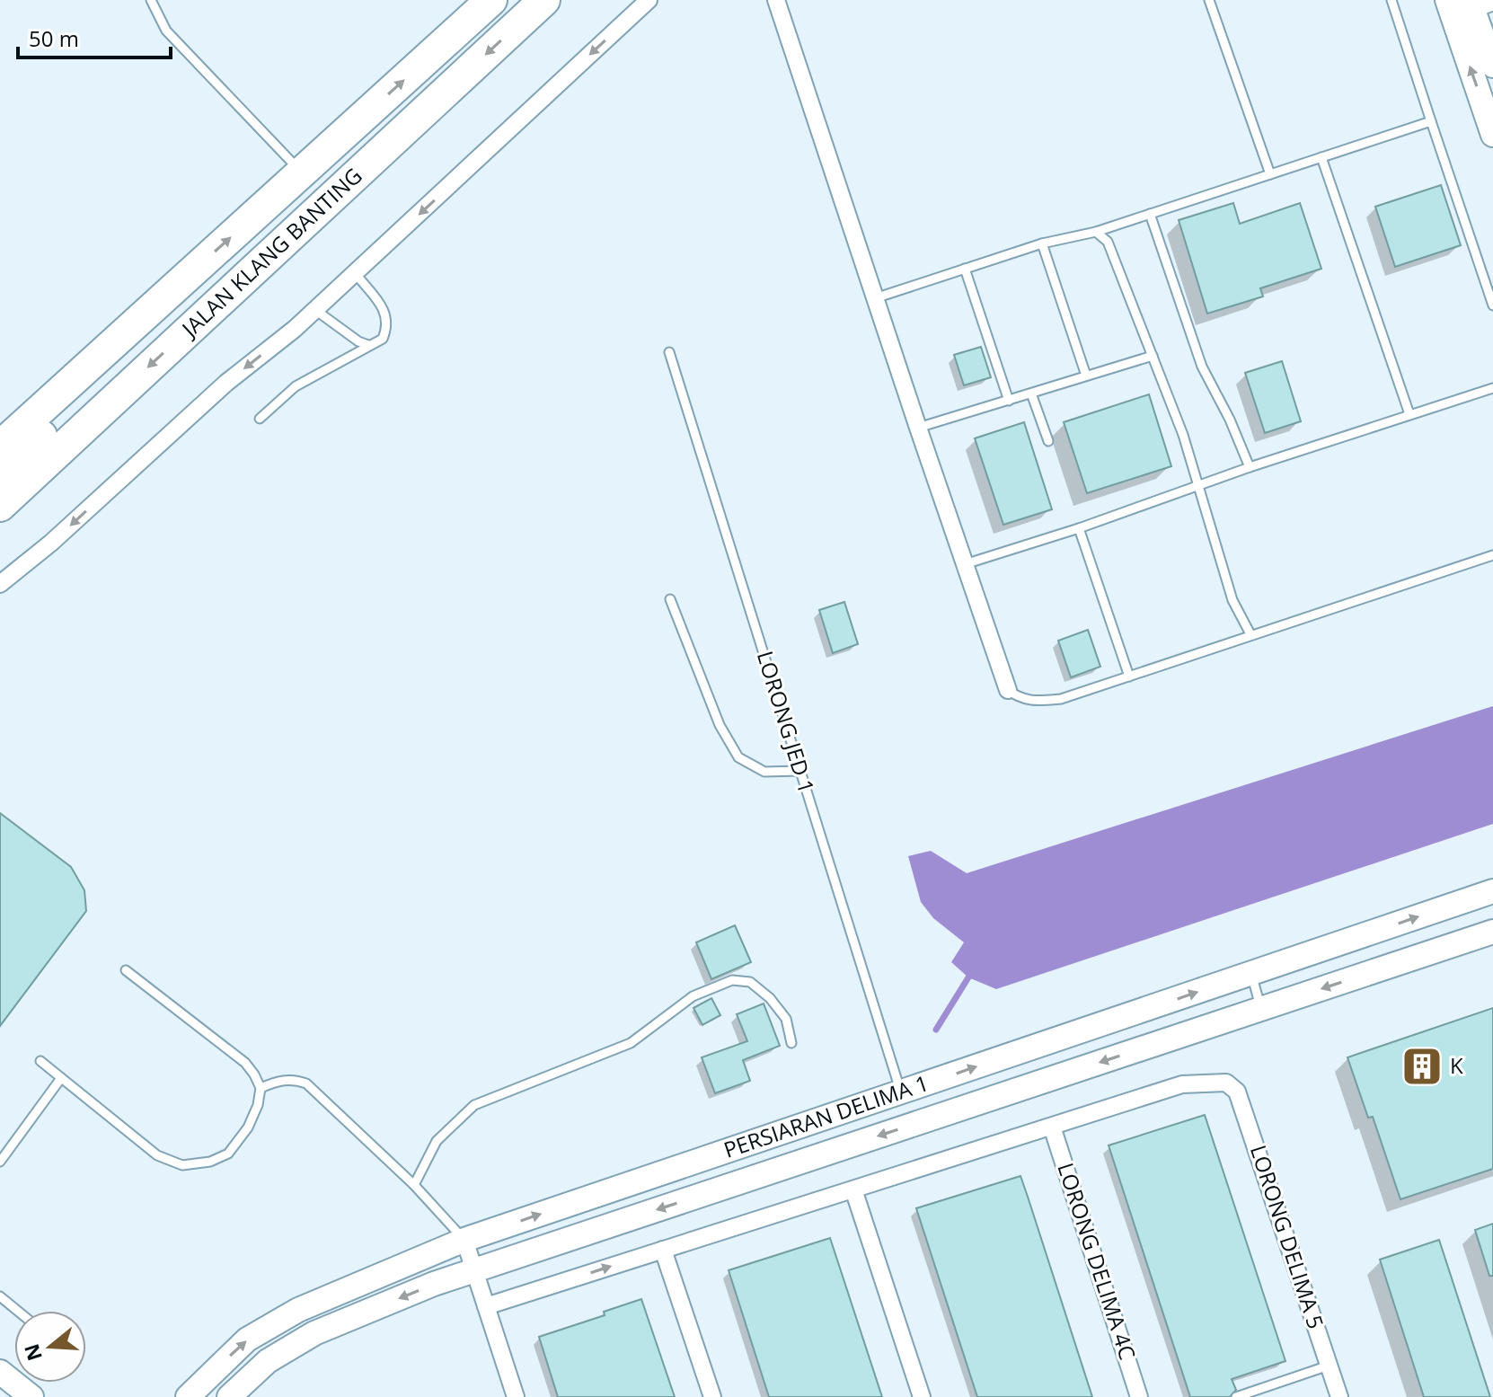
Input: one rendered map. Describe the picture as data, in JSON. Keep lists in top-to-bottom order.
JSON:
{
  "streets": {
    "highway": ["JALAN KLANG BANTING"],
    "street": ["PERSIARAN DELIMA 1", "LORONG DELIMA 5", "LORONG DELIMA 4C"],
    "lane": ["LORONG JED 1"]
  },
  "crossings": [
    ["LORONG JED 1", "PERSIARAN DELIMA 1"],
    ["LORONG DELIMA 5", "LORONG DELIMA 4C"]
  ],
  "places": {
    "building": ["K"]
  },
  "scale_bar": "50 m",
  "north": "left"
}
